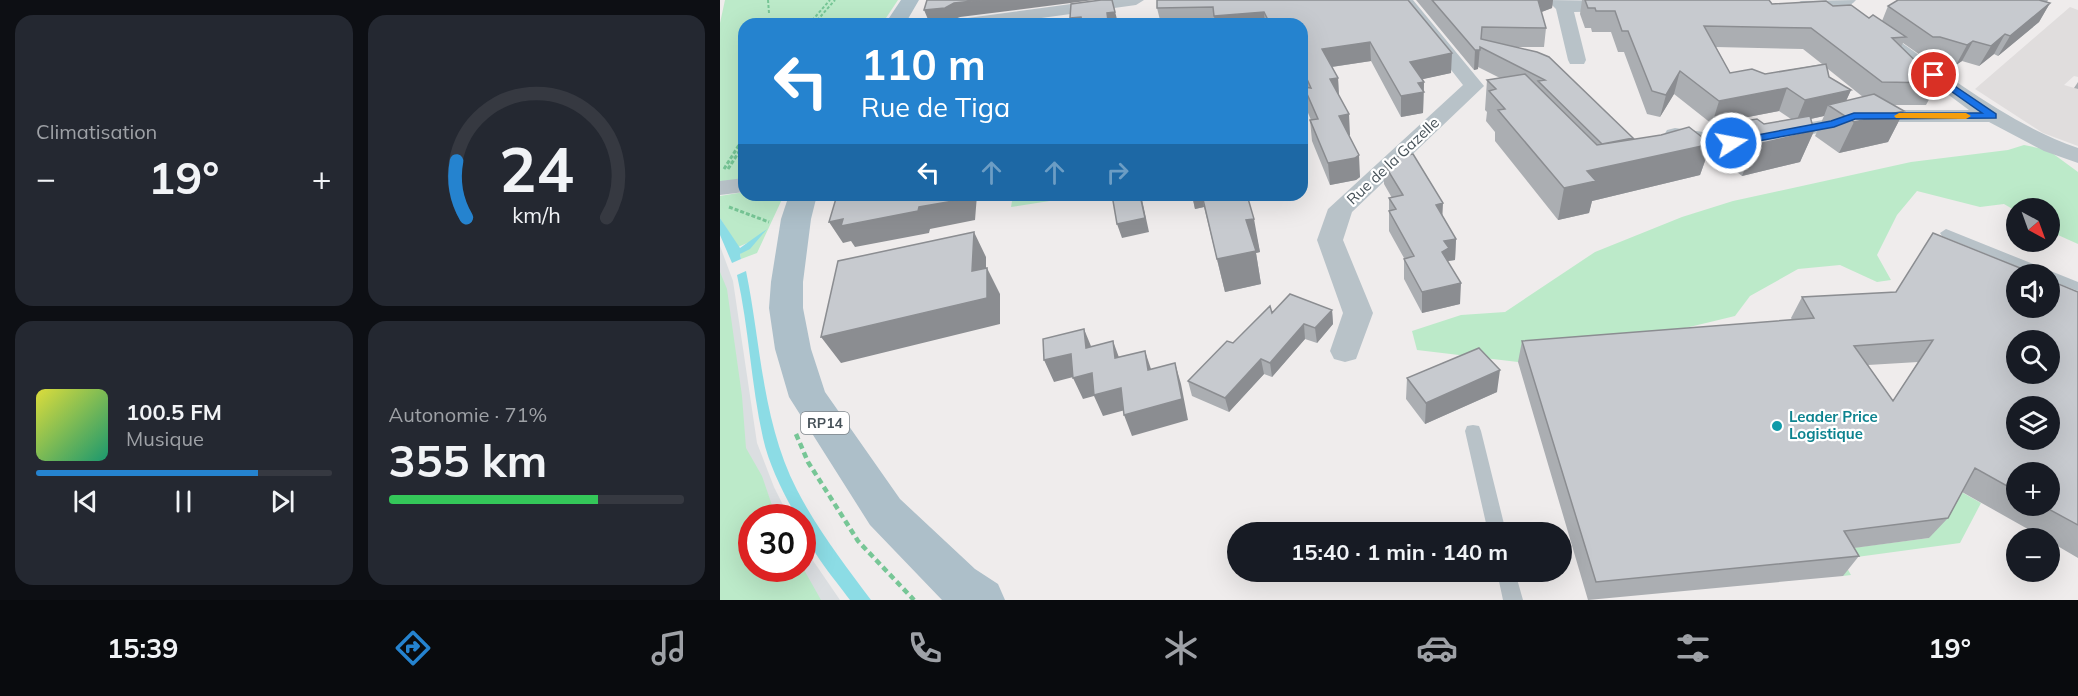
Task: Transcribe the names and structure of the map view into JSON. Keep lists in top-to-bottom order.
{
  "streets": {
    "main road": ["RP14"],
    "street": ["Rue de la Gazelle"]
  },
  "places": ["Leader Price Logistique"],
  "north": "bottom right",
  "page": {
    "tile": [
      "Climatisation",
      ["Autonomie · 71%", "355 km"]
    ],
    "turn": ["110 m", "Rue de Tiga"],
    "heat": ["−", "19°", "+"],
    "map_buttons": ["+", "−"],
    "song": ["100.5 FM", "Musique"],
    "limit": "30",
    "trip": "15:40 · 1 min · 140 m",
    "tabs": ["15:39", "19°"],
    "gauge": ["24", "km/h"]
  }
}
